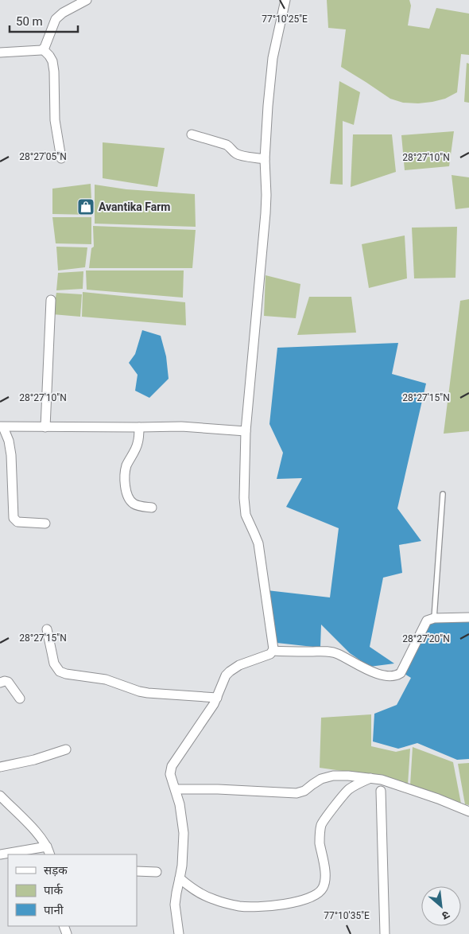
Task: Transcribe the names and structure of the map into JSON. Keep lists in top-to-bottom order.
{
  "places": {
    "shop": ["Avantika Farm"]
  },
  "legend": ["सड़क", "पार्क", "पानी"],
  "scale_bar": "50 m",
  "north": "bottom right",
  "coordinates": [
    "77°10'25\"E",
    "28°27'05\"N",
    "28°27'10\"N",
    "28°27'15\"N",
    "28°27'20\"N",
    "77°10'35\"E"
  ]
}
